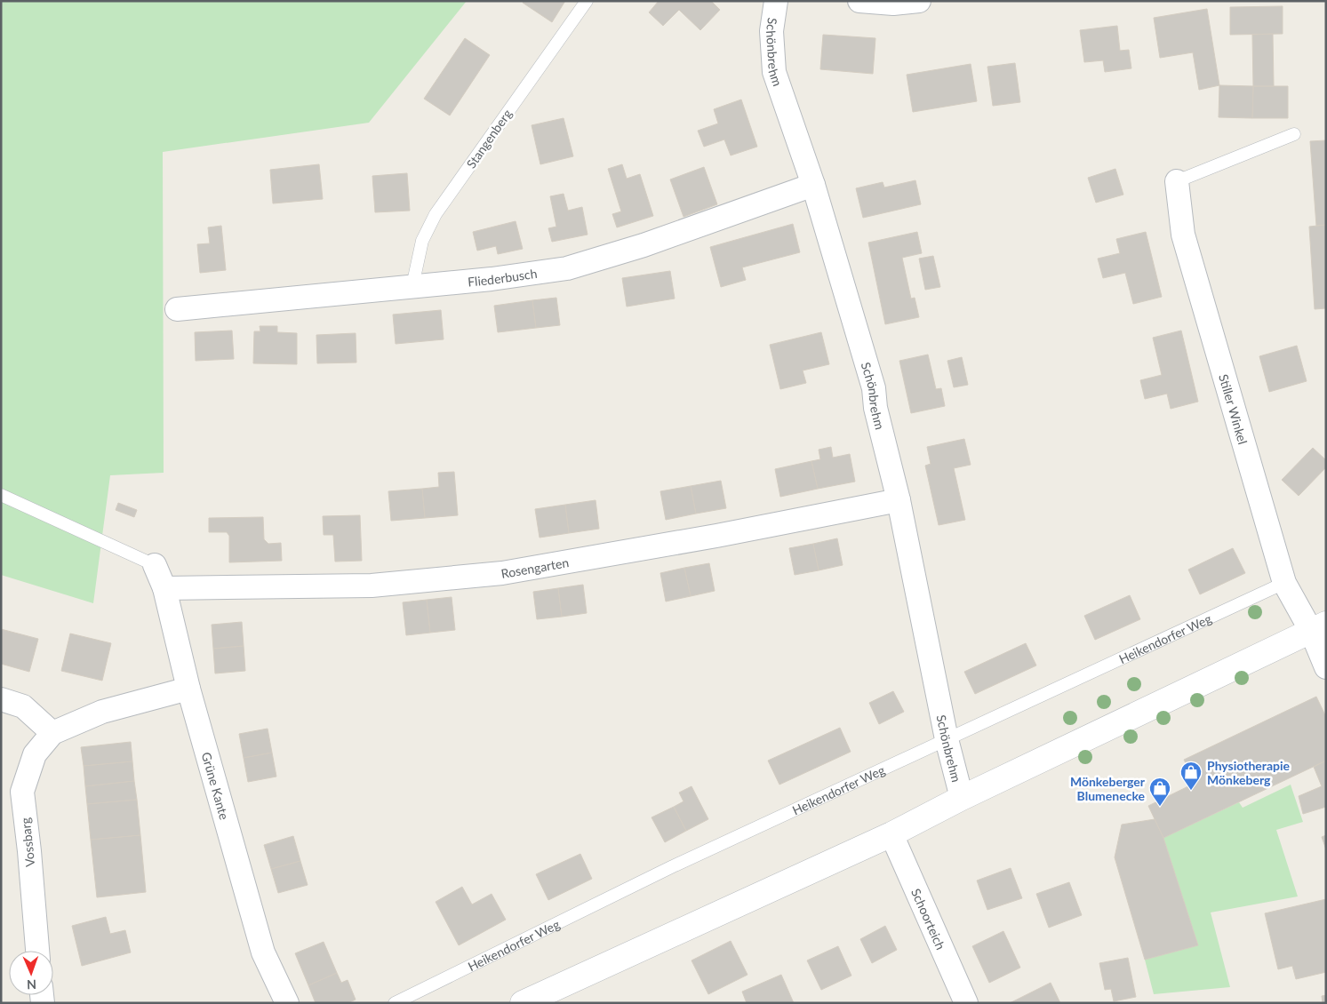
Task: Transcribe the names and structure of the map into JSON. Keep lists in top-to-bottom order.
{
  "streets": {
    "street": [
      "Schönbrehm",
      "Fliederbusch",
      "Stiller Winkel",
      "Rosengarten",
      "Grüne Kante",
      "Vossbarg",
      "Schoorteich"
    ],
    "lane": ["Stangenberg", "Heikendorfer Weg"]
  },
  "crossings": [
    ["Schönbrehm", "Fliederbusch"],
    ["Schönbrehm", "Rosengarten"],
    ["Schönbrehm", "Heikendorfer Weg"],
    ["Stangenberg", "Fliederbusch"],
    ["Stiller Winkel", "Heikendorfer Weg"],
    ["Rosengarten", "Grüne Kante"],
    ["Grüne Kante", "Vossbarg"]
  ],
  "places": {
    "shop": ["Physiotherapie Mönkeberg", "Mönkeberger Blumenecke"]
  },
  "north": "bottom"
}
